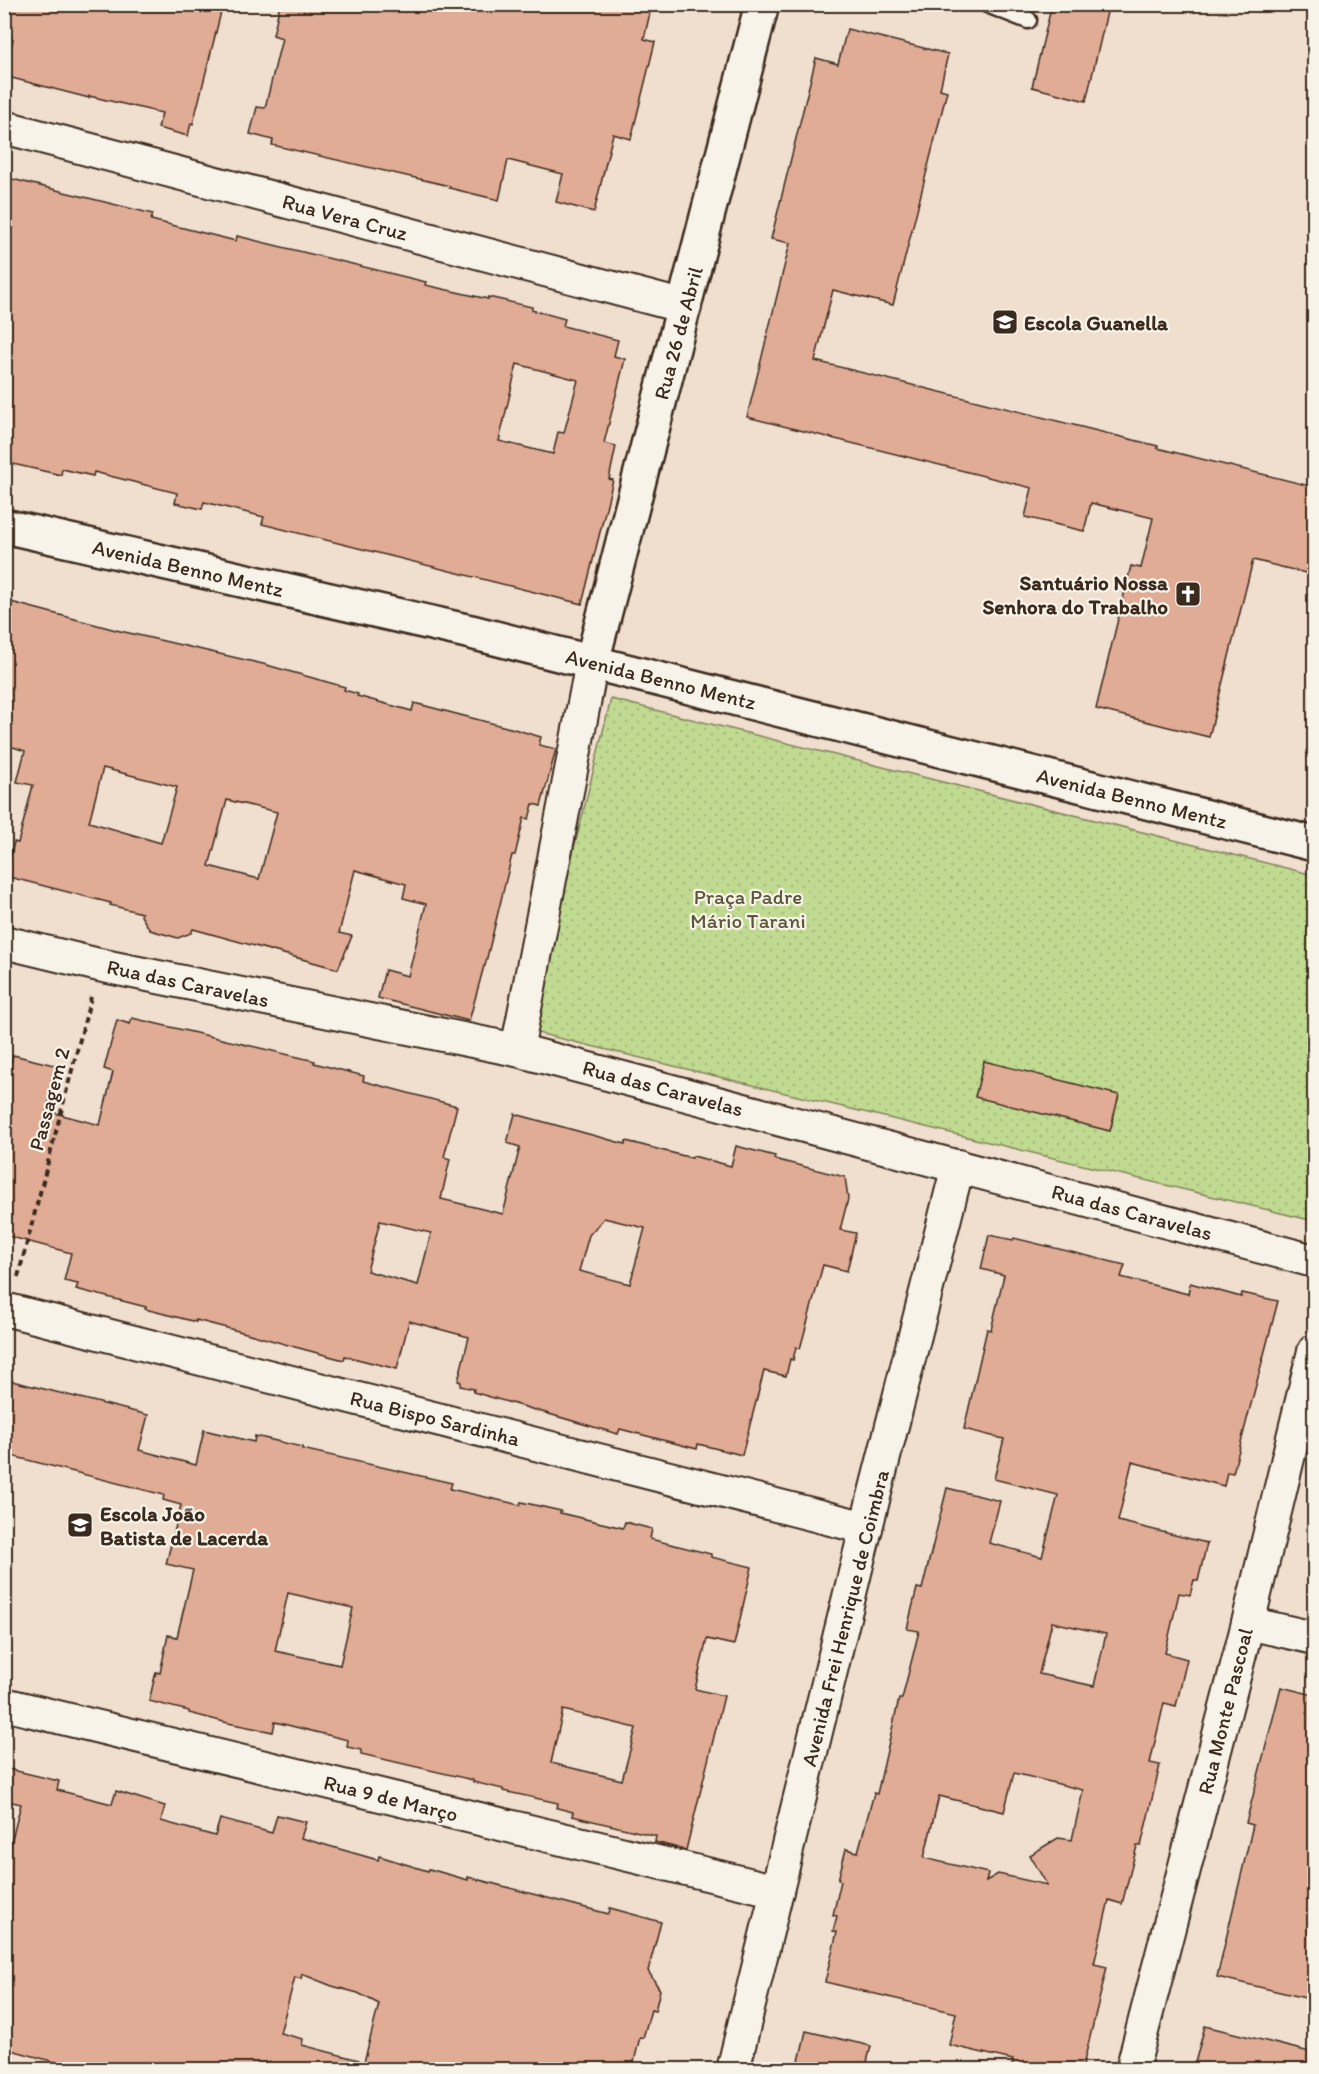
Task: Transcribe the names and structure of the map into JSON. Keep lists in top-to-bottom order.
{
  "streets": {
    "street": [
      "Rua Vera Cruz",
      "Rua 26 de Abril",
      "Avenida Benno Mentz",
      "Rua das Caravelas",
      "Rua Bispo Sardinha",
      "Avenida Frei Henrique de Coimbra",
      "Rua Monte Pascoal",
      "Rua 9 de Março"
    ],
    "path": ["Passagem 2"]
  },
  "crossings": [
    ["Rua Vera Cruz", "Rua 26 de Abril"],
    ["Rua 26 de Abril", "Avenida Benno Mentz"],
    ["Rua das Caravelas", "Passagem 2"],
    ["Rua das Caravelas", "Avenida Frei Henrique de Coimbra"],
    ["Passagem 2", "Rua Bispo Sardinha"],
    ["Rua Bispo Sardinha", "Avenida Frei Henrique de Coimbra"],
    ["Avenida Frei Henrique de Coimbra", "Rua 9 de Março"]
  ],
  "parks": ["Praça Padre Mário Tarani"],
  "places": {
    "school or university": ["Escola Guanella", "Escola João Batista de Lacerda"],
    "church": ["Santuário Nossa Senhora do Trabalho"]
  }
}
